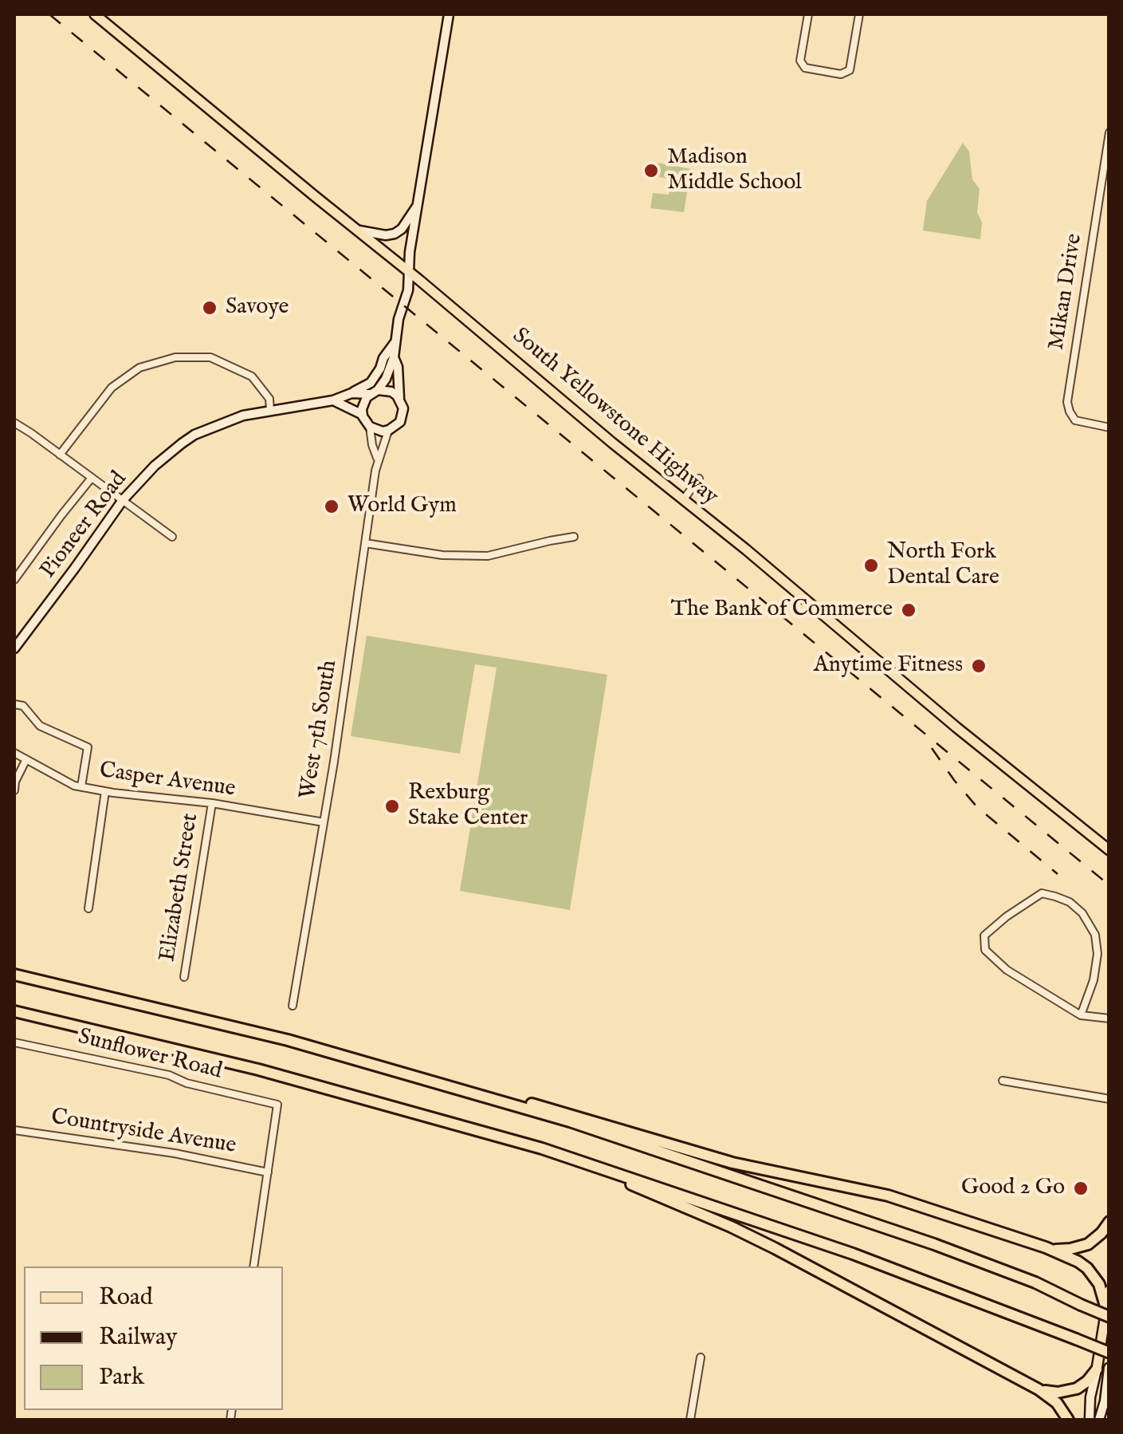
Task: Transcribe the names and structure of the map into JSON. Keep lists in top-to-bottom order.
{
  "streets": {
    "main road": ["South Yellowstone Highway"],
    "street": [
      "Mikan Drive",
      "Pioneer Road",
      "West 7th South",
      "Casper Avenue",
      "Elizabeth Street",
      "Sunflower Road",
      "Countryside Avenue"
    ]
  },
  "crossings": [
    ["Pioneer Road", "West 7th South"],
    ["West 7th South", "Casper Avenue"],
    ["Casper Avenue", "Elizabeth Street"],
    ["Sunflower Road", "Countryside Avenue"]
  ],
  "places": [
    "Madison Middle School",
    "Savoye",
    "World Gym",
    "North Fork Dental Care",
    "The Bank of Commerce",
    "Anytime Fitness",
    "Rexburg Stake Center",
    "Good 2 Go"
  ],
  "legend": ["Road", "Railway", "Park"]
}
